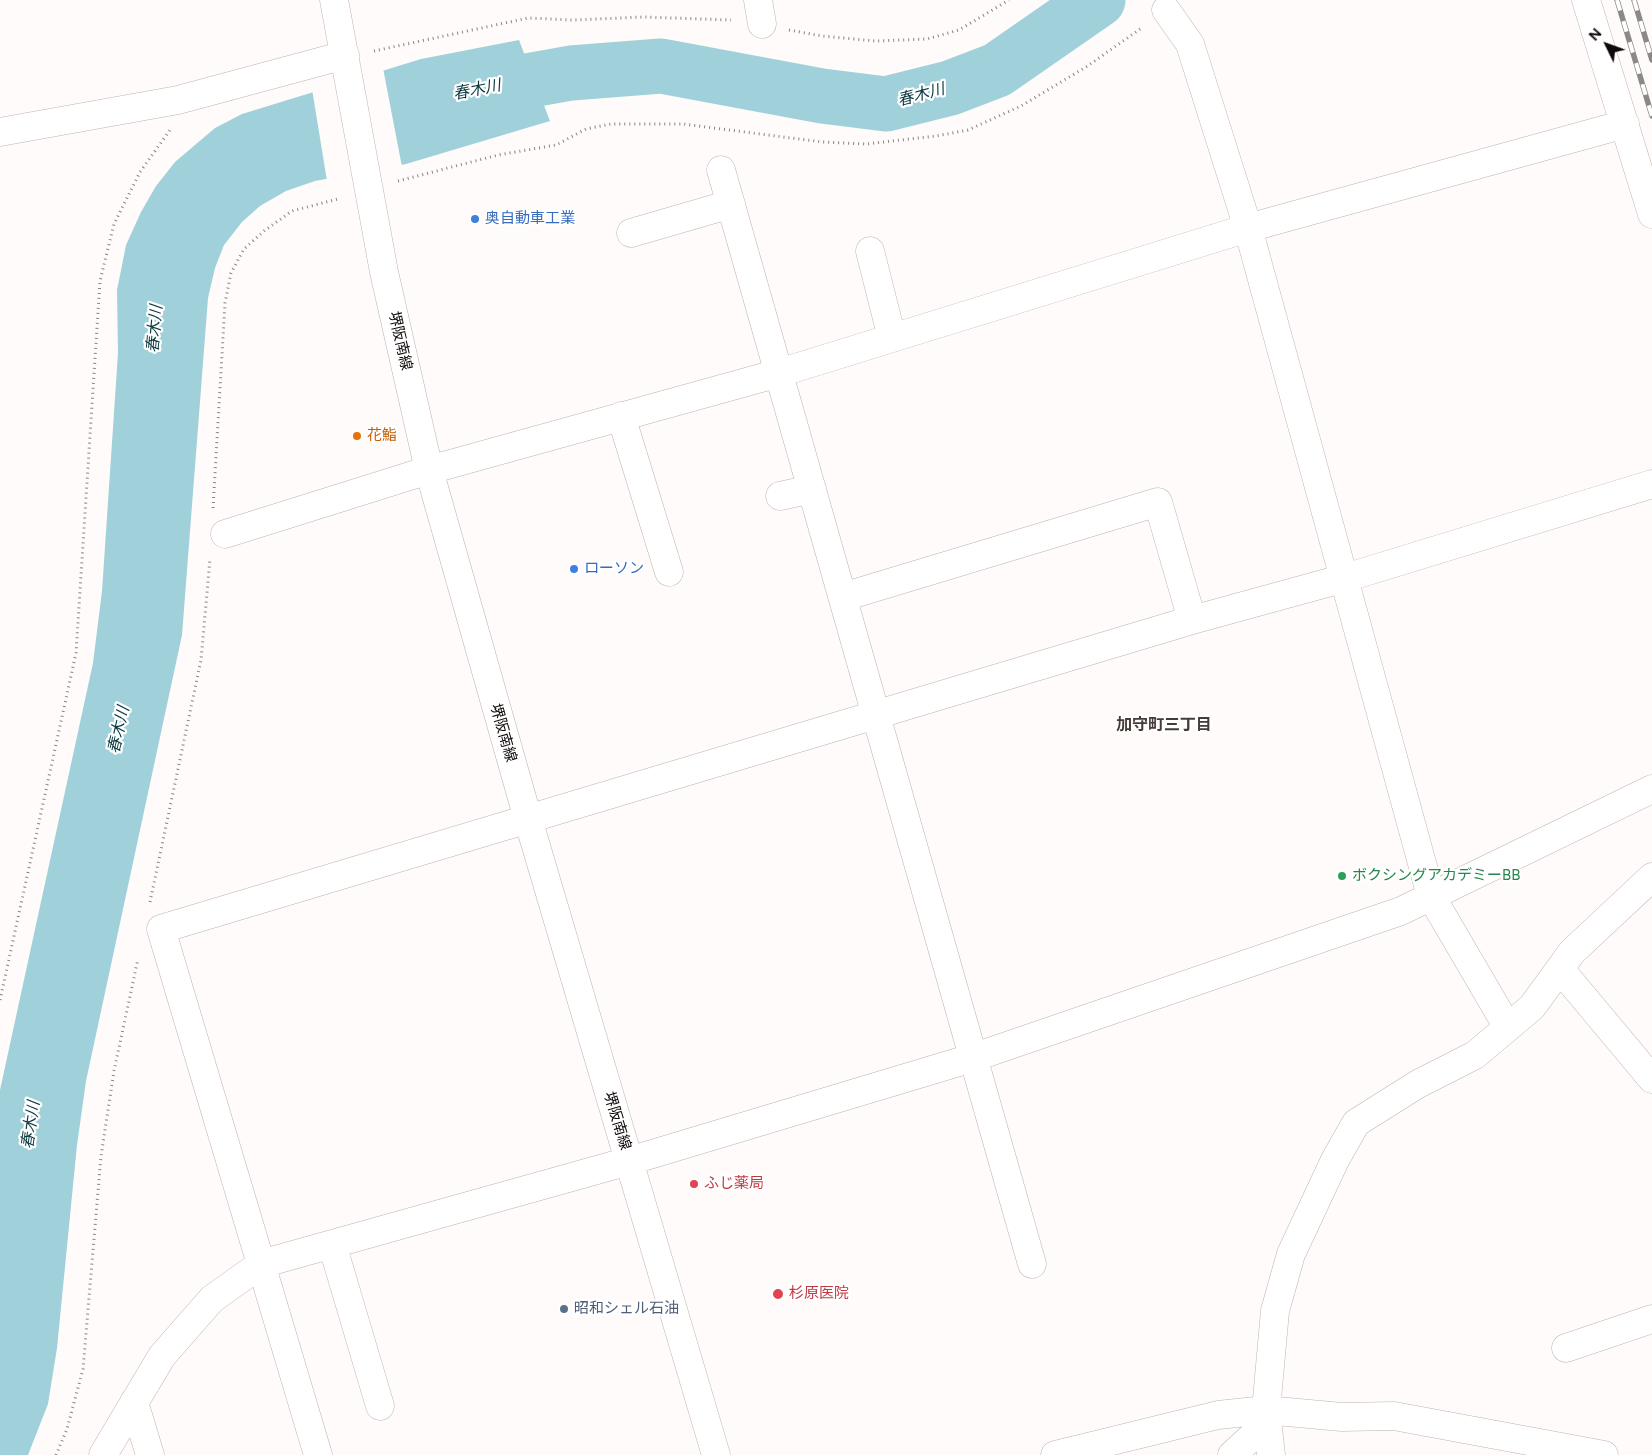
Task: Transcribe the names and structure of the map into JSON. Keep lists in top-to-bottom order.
{
  "streets": {
    "street": ["堺阪南線"]
  },
  "districts": ["加守町三丁目"],
  "water": ["春木川"],
  "places": [
    "奥自動車工業",
    "花鮨",
    "ローソン",
    "ボクシングアカデミーBB",
    "ふじ薬局",
    "杉原医院",
    "昭和シェル石油"
  ],
  "north": "top left"
}
